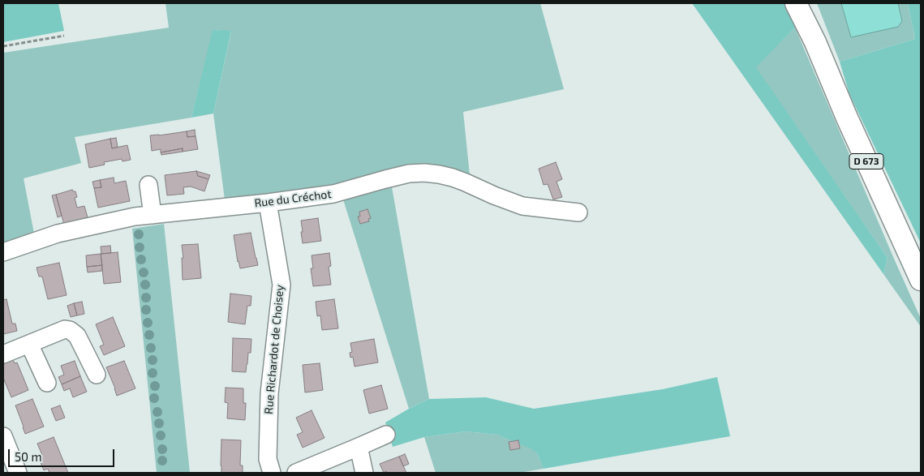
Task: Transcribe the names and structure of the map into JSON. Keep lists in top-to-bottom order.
{
  "streets": {
    "main road": ["D 673"],
    "street": ["Rue du Créchot", "Rue Richardot de Choisey"]
  },
  "crossings": [
    ["Rue du Créchot", "Rue Richardot de Choisey"]
  ],
  "scale_bar": "50 m"
}
